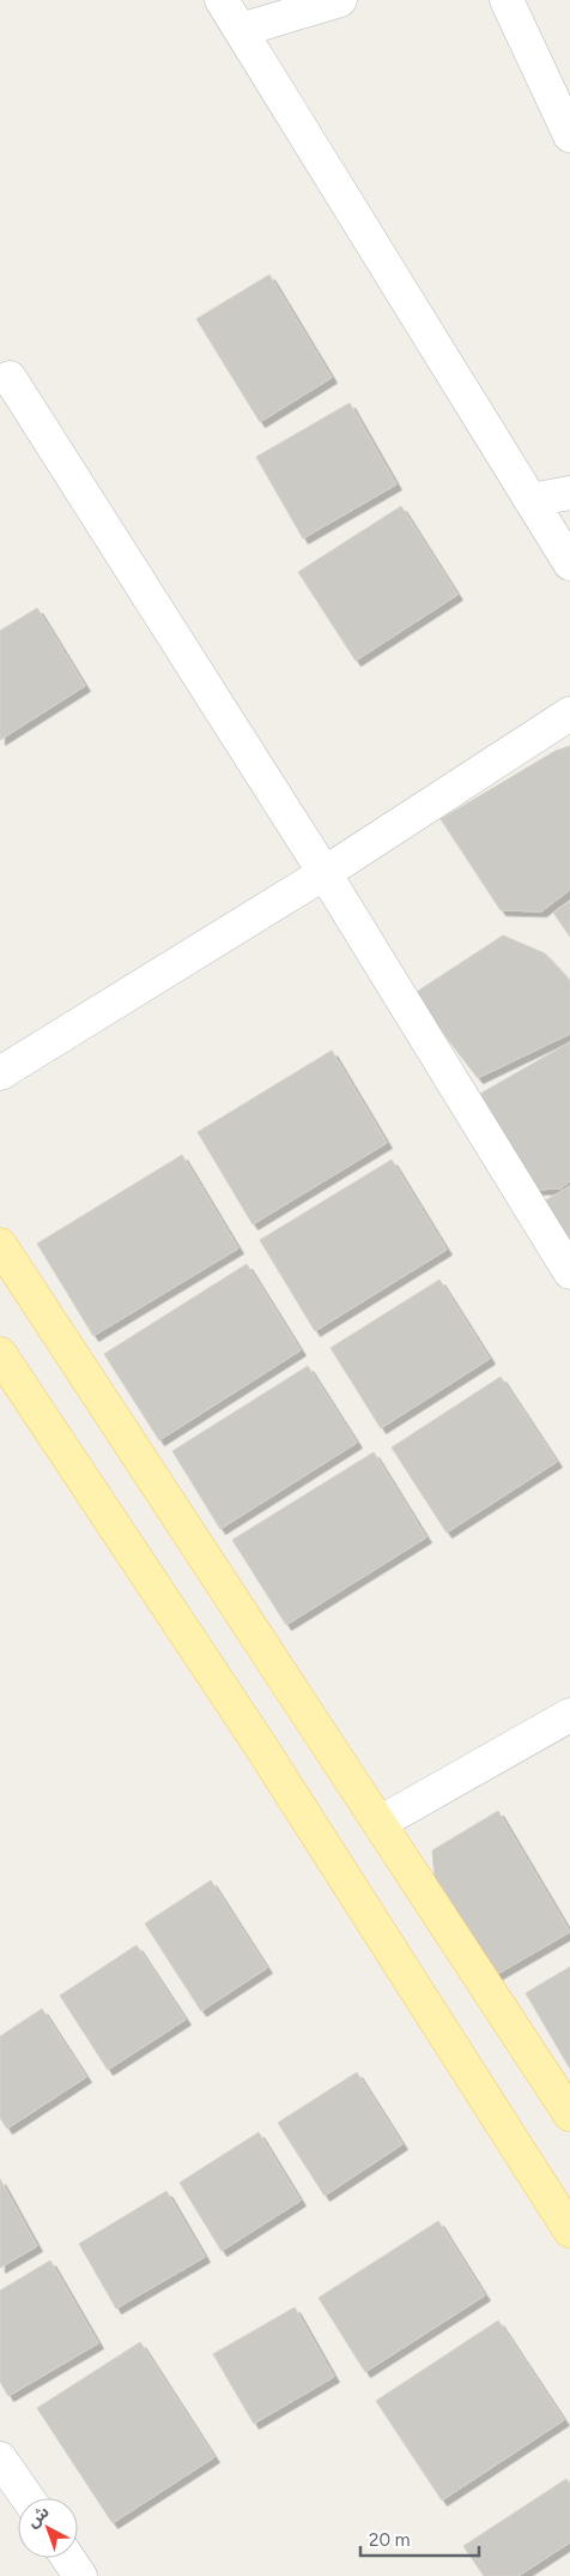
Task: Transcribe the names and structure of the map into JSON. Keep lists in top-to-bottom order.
{
  "scale_bar": "20 m",
  "north": "top left"
}
